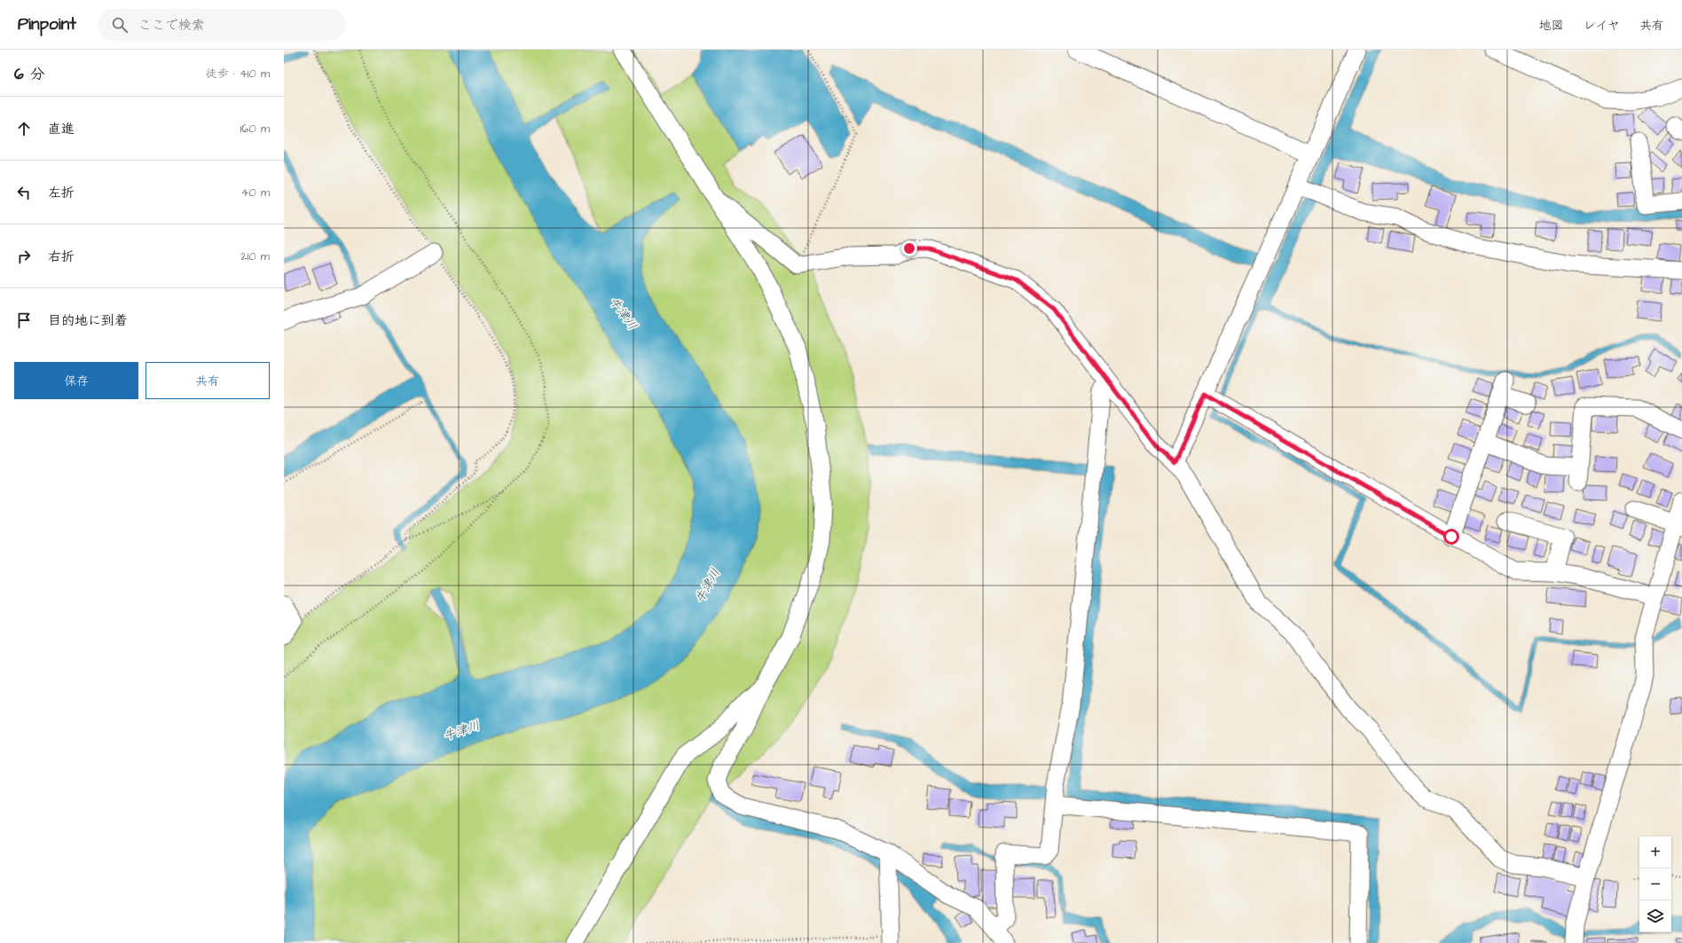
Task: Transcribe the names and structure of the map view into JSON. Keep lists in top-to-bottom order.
{
  "water": ["牛津川"],
  "page": {
    "header": "Pinpoint",
    "search": "ここで検索",
    "nav": ["地図", "レイヤ", "共有"],
    "heading": ["6 分", "徒歩 · 410 m"],
    "list": [
      ["直進", "160 m"],
      ["左折", "40 m"],
      ["右折", "210 m"],
      "目的地に到着"
    ],
    "buttons": ["保存", "共有"],
    "map_buttons": ["+", "−"]
  }
}
